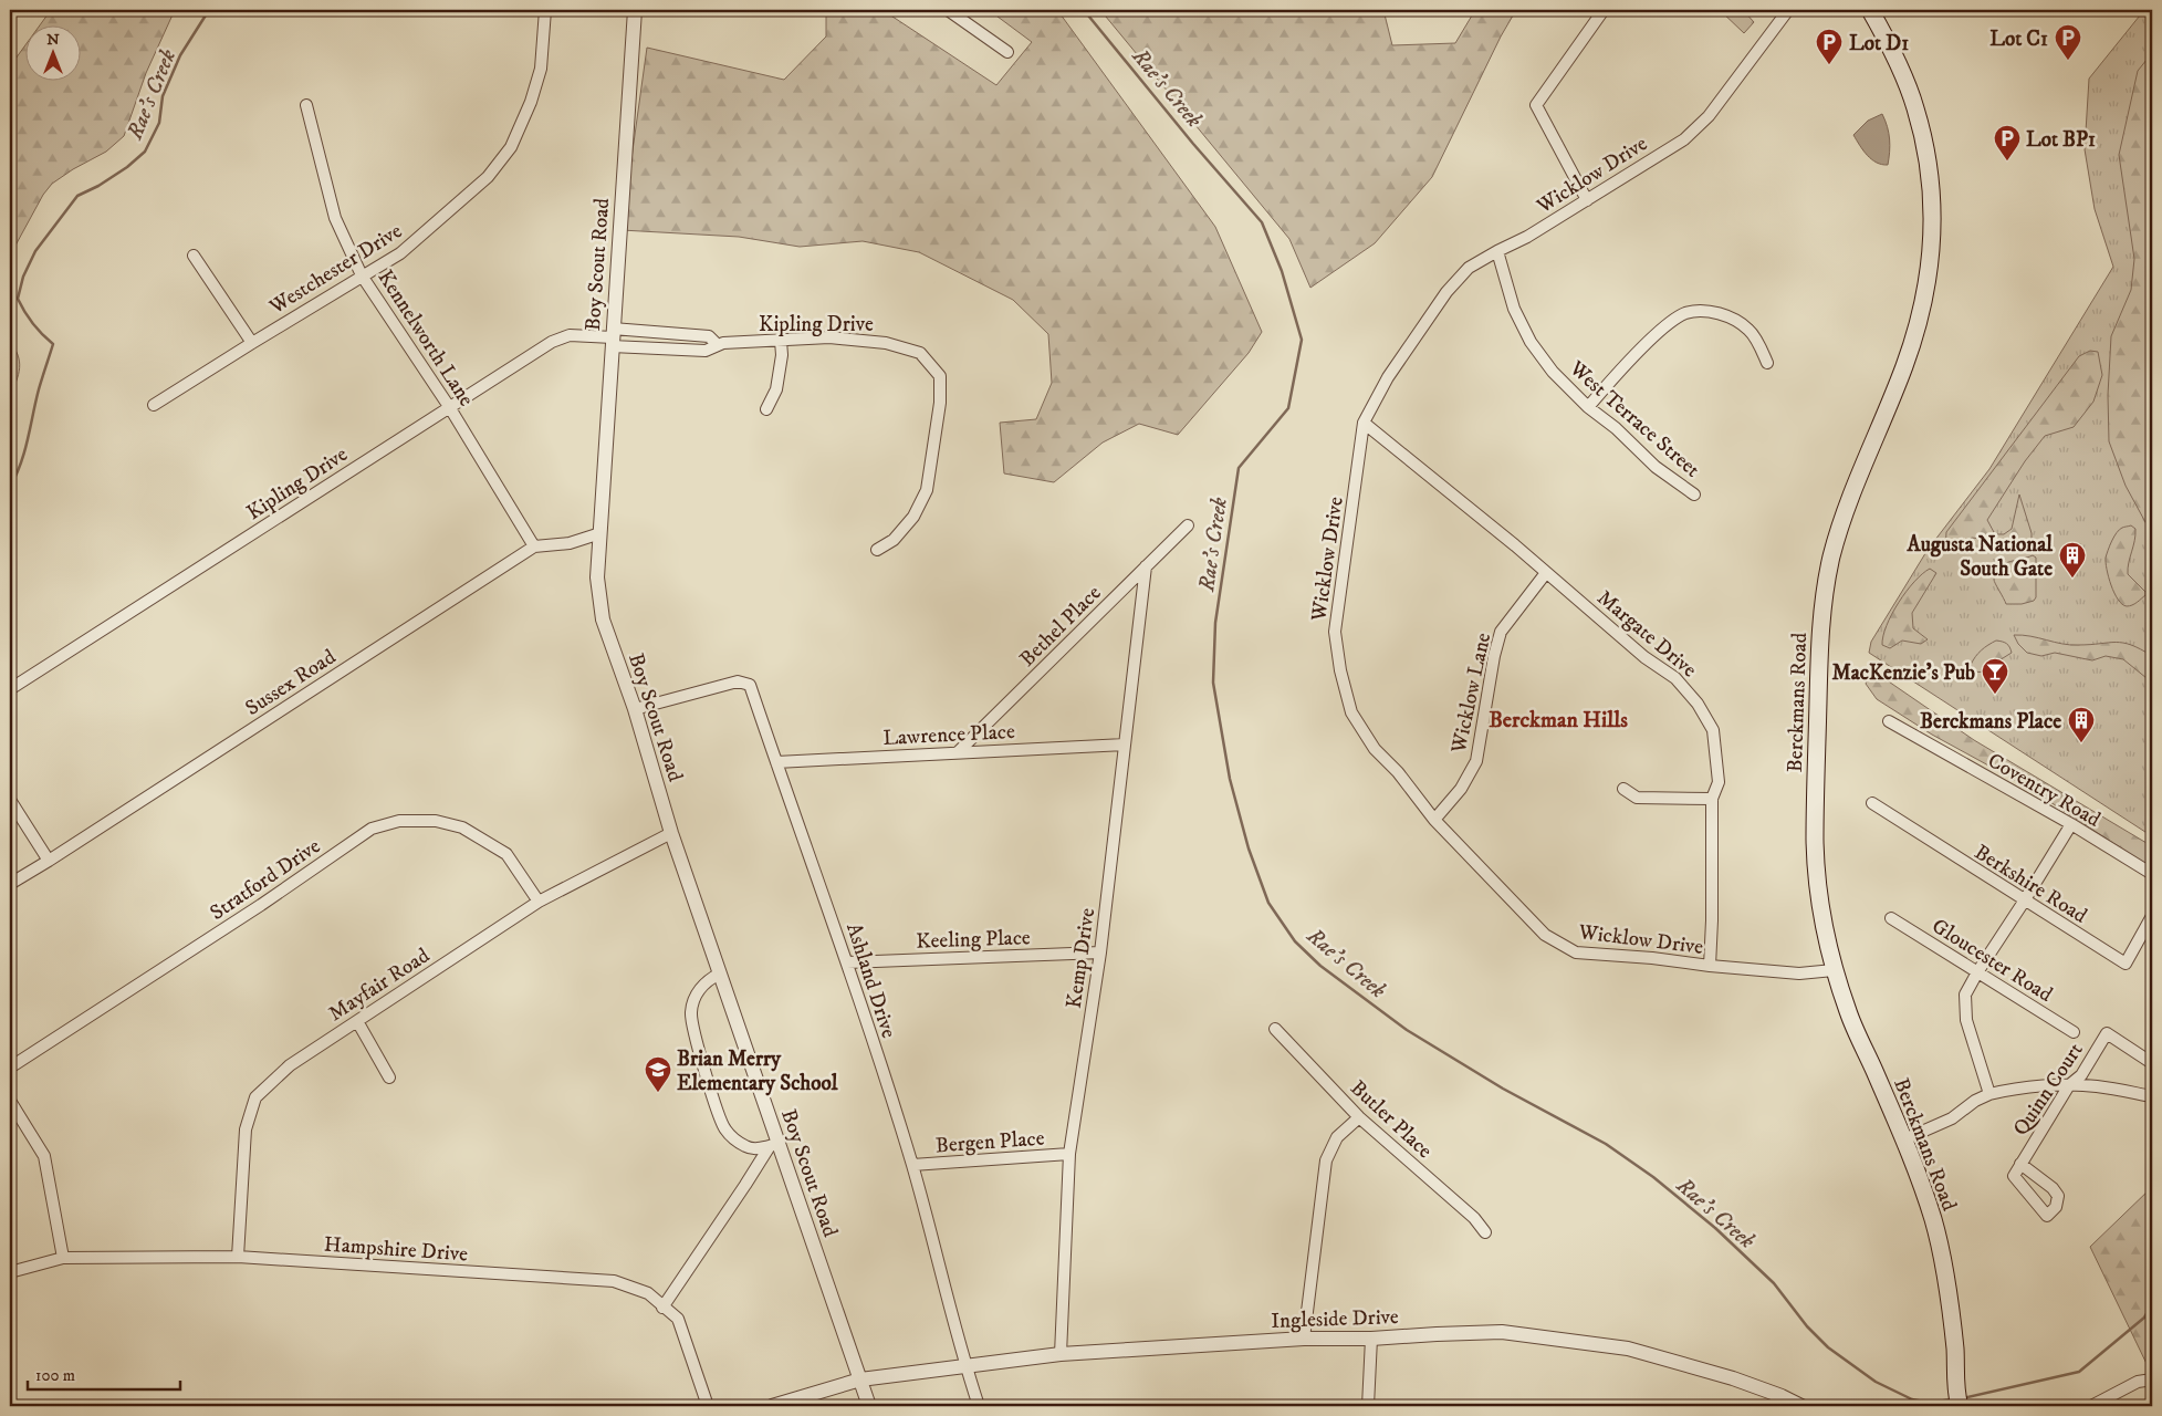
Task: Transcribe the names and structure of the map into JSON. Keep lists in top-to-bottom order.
{
  "streets": {
    "main road": ["Berckmans Road"],
    "street": [
      "Wicklow Drive",
      "Boy Scout Road",
      "Westchester Drive",
      "Kipling Drive",
      "Kennelworth Lane",
      "West Terrace Street",
      "Bethel Place",
      "Margate Drive",
      "Sussex Road",
      "Wicklow Lane",
      "Lawrence Place",
      "Coventry Road",
      "Stratford Drive",
      "Berkshire Road",
      "Keeling Place",
      "Kemp Drive",
      "Gloucester Road",
      "Ashland Drive",
      "Mayfair Road",
      "Quinn Court",
      "Butler Place",
      "Bergen Place",
      "Hampshire Drive",
      "Ingleside Drive"
    ]
  },
  "crossings": [
    ["Wicklow Drive", "West Terrace Street"],
    ["Wicklow Drive", "Margate Drive"],
    ["Wicklow Drive", "Wicklow Lane"],
    ["Wicklow Drive", "Berckmans Road"],
    ["Boy Scout Road", "Kipling Drive"],
    ["Boy Scout Road", "Sussex Road"],
    ["Boy Scout Road", "Ashland Drive"],
    ["Boy Scout Road", "Mayfair Road"],
    ["Boy Scout Road", "Ingleside Drive"],
    ["Westchester Drive", "Kennelworth Lane"],
    ["Kipling Drive", "Kennelworth Lane"],
    ["Kennelworth Lane", "Sussex Road"],
    ["Bethel Place", "Lawrence Place"],
    ["Bethel Place", "Kemp Drive"],
    ["Margate Drive", "Wicklow Lane"],
    ["Lawrence Place", "Kemp Drive"],
    ["Lawrence Place", "Ashland Drive"],
    ["Stratford Drive", "Mayfair Road"],
    ["Keeling Place", "Kemp Drive"],
    ["Keeling Place", "Ashland Drive"],
    ["Kemp Drive", "Bergen Place"],
    ["Kemp Drive", "Ingleside Drive"],
    ["Ashland Drive", "Bergen Place"],
    ["Ashland Drive", "Ingleside Drive"],
    ["Mayfair Road", "Hampshire Drive"]
  ],
  "districts": ["Berckman Hills"],
  "water": ["Rae's Creek"],
  "places": {
    "parking": ["Lot C1", "Lot D1", "Lot BP1"],
    "building": ["Augusta National South Gate", "Berckmans Place"],
    "bar": ["MacKenzie's Pub"],
    "school or university": ["Brian Merry Elementary School"]
  },
  "scale_bar": "100 m",
  "north": "top"
}
